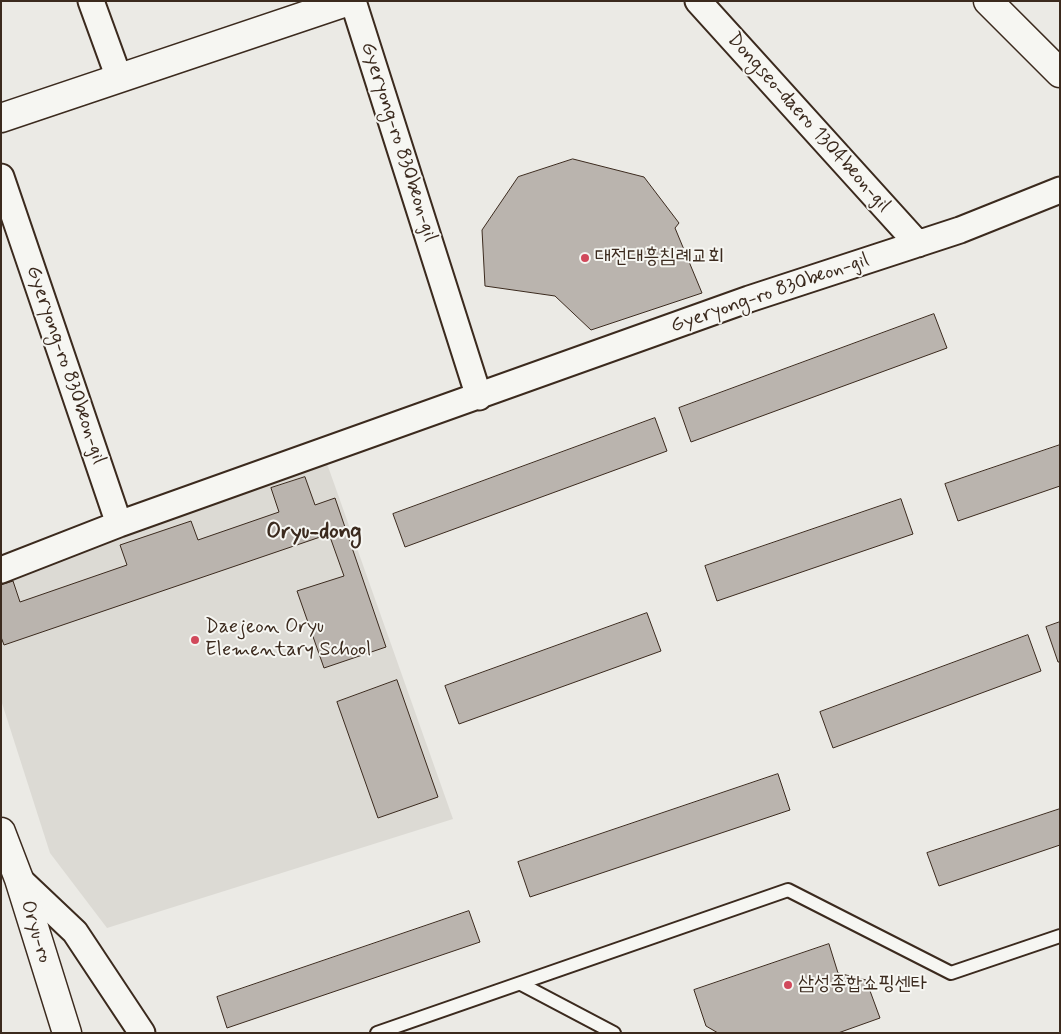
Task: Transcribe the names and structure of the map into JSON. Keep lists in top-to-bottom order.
{
  "streets": {
    "street": ["Dongseo-daero 1304beon-gil", "Gyeryong-ro 830beon-gil", "Oryu-ro"]
  },
  "crossings": [
    ["Dongseo-daero 1304beon-gil", "Gyeryong-ro 830beon-gil"]
  ],
  "districts": ["Oryu-dong"],
  "places": ["대전대흥침례교회", "Daejeon Oryu Elementary School", "삼성종합쇼핑센타"]
}
